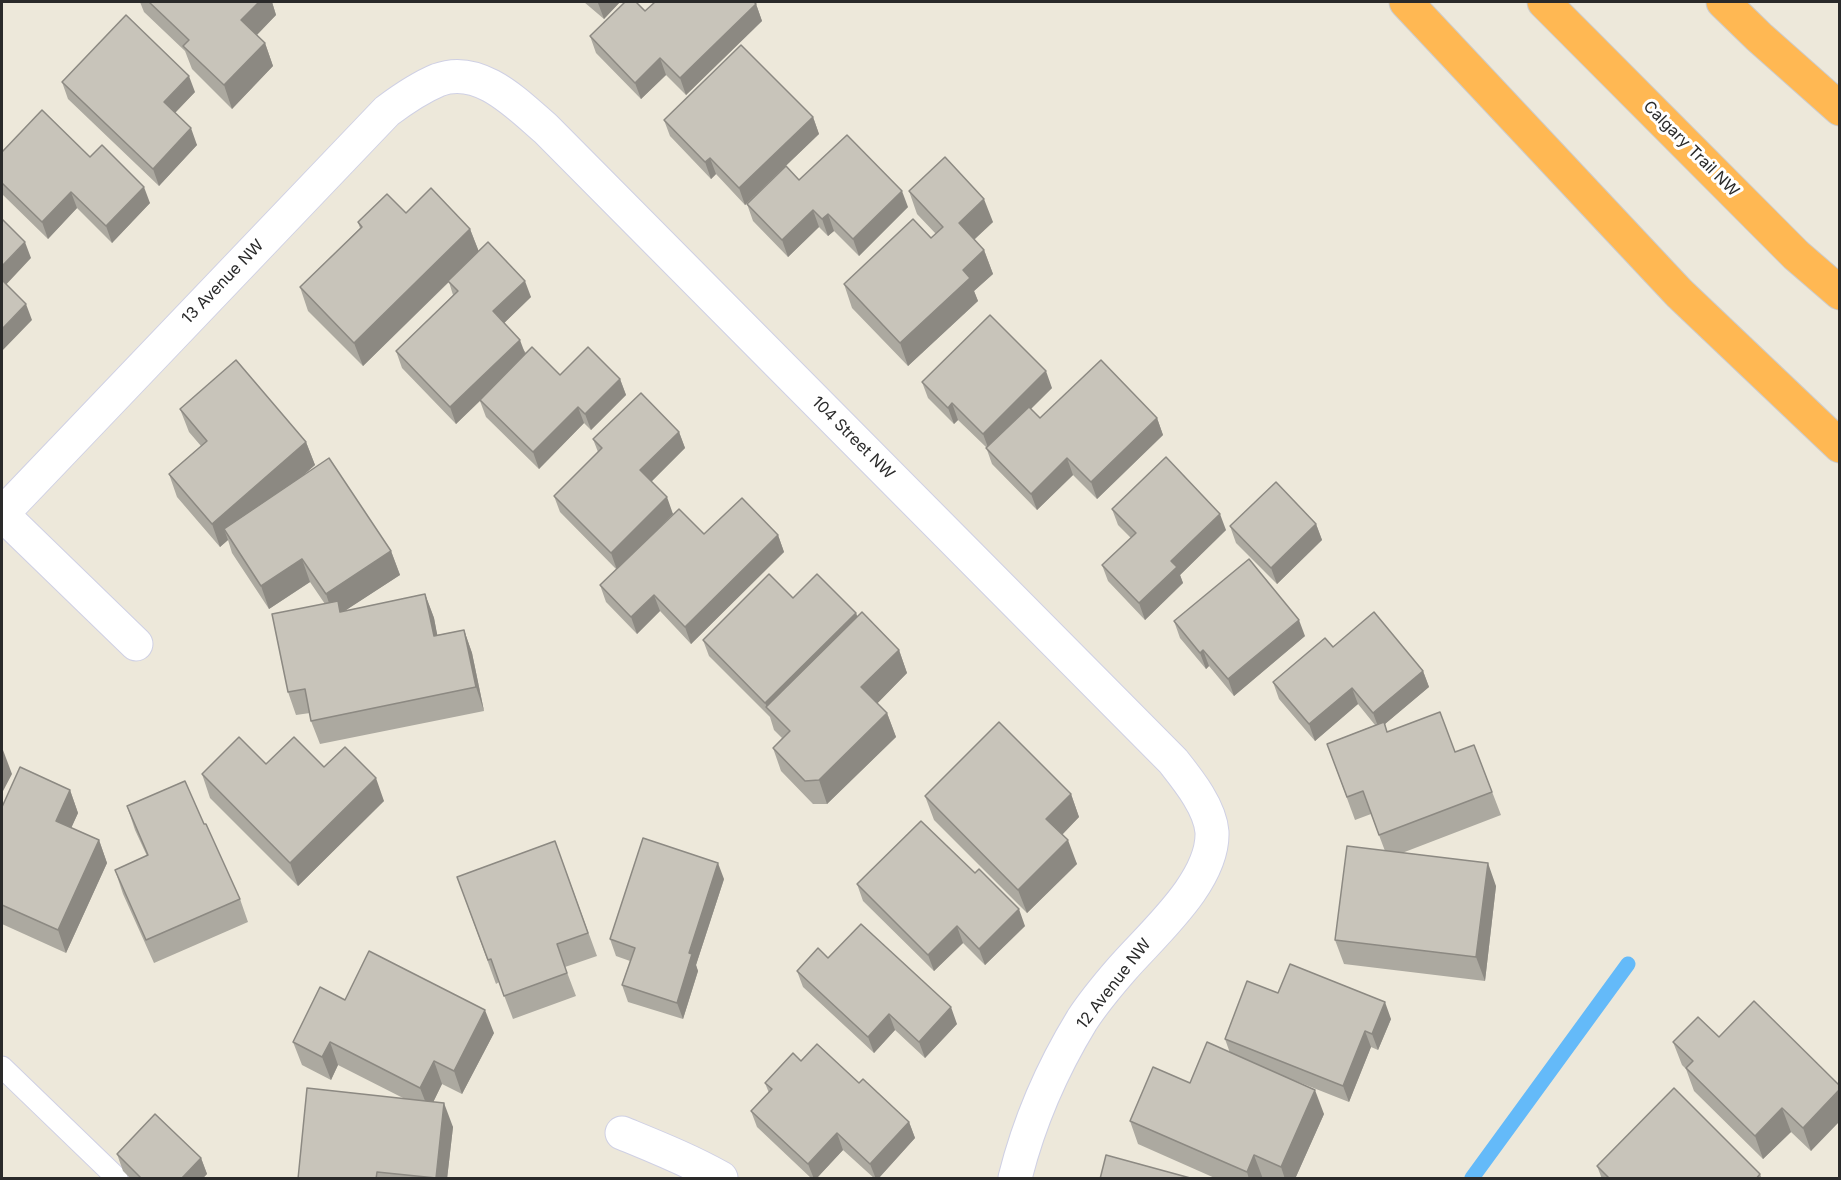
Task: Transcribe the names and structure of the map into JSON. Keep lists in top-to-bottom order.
{
  "streets": {
    "highway": ["Calgary Trail NW"],
    "street": ["13 Avenue NW", "104 Street NW", "12 Avenue NW"]
  },
  "crossings": [
    ["13 Avenue NW", "104 Street NW"],
    ["104 Street NW", "12 Avenue NW"]
  ]
}
